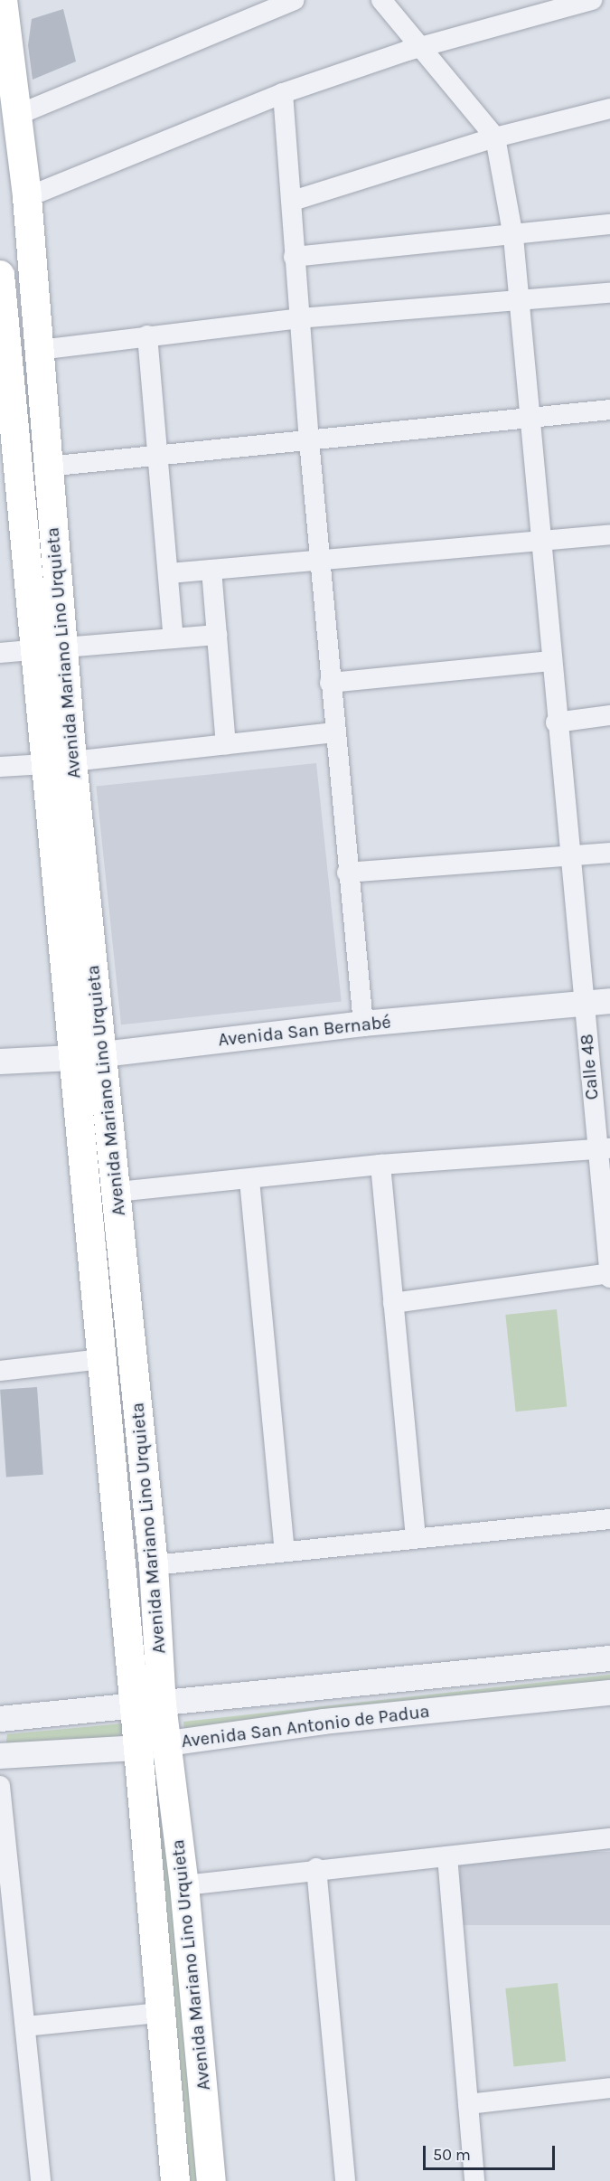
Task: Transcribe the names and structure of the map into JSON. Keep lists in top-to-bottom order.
{
  "streets": {
    "main road": ["Avenida Mariano Lino Urquieta"],
    "street": ["Avenida San Bernabé", "Calle 48", "Avenida San Antonio de Padua"]
  },
  "crossings": [
    ["Avenida Mariano Lino Urquieta", "Avenida San Bernabé"],
    ["Avenida Mariano Lino Urquieta", "Avenida San Antonio de Padua"],
    ["Avenida San Bernabé", "Calle 48"]
  ],
  "scale_bar": "50 m"
}
